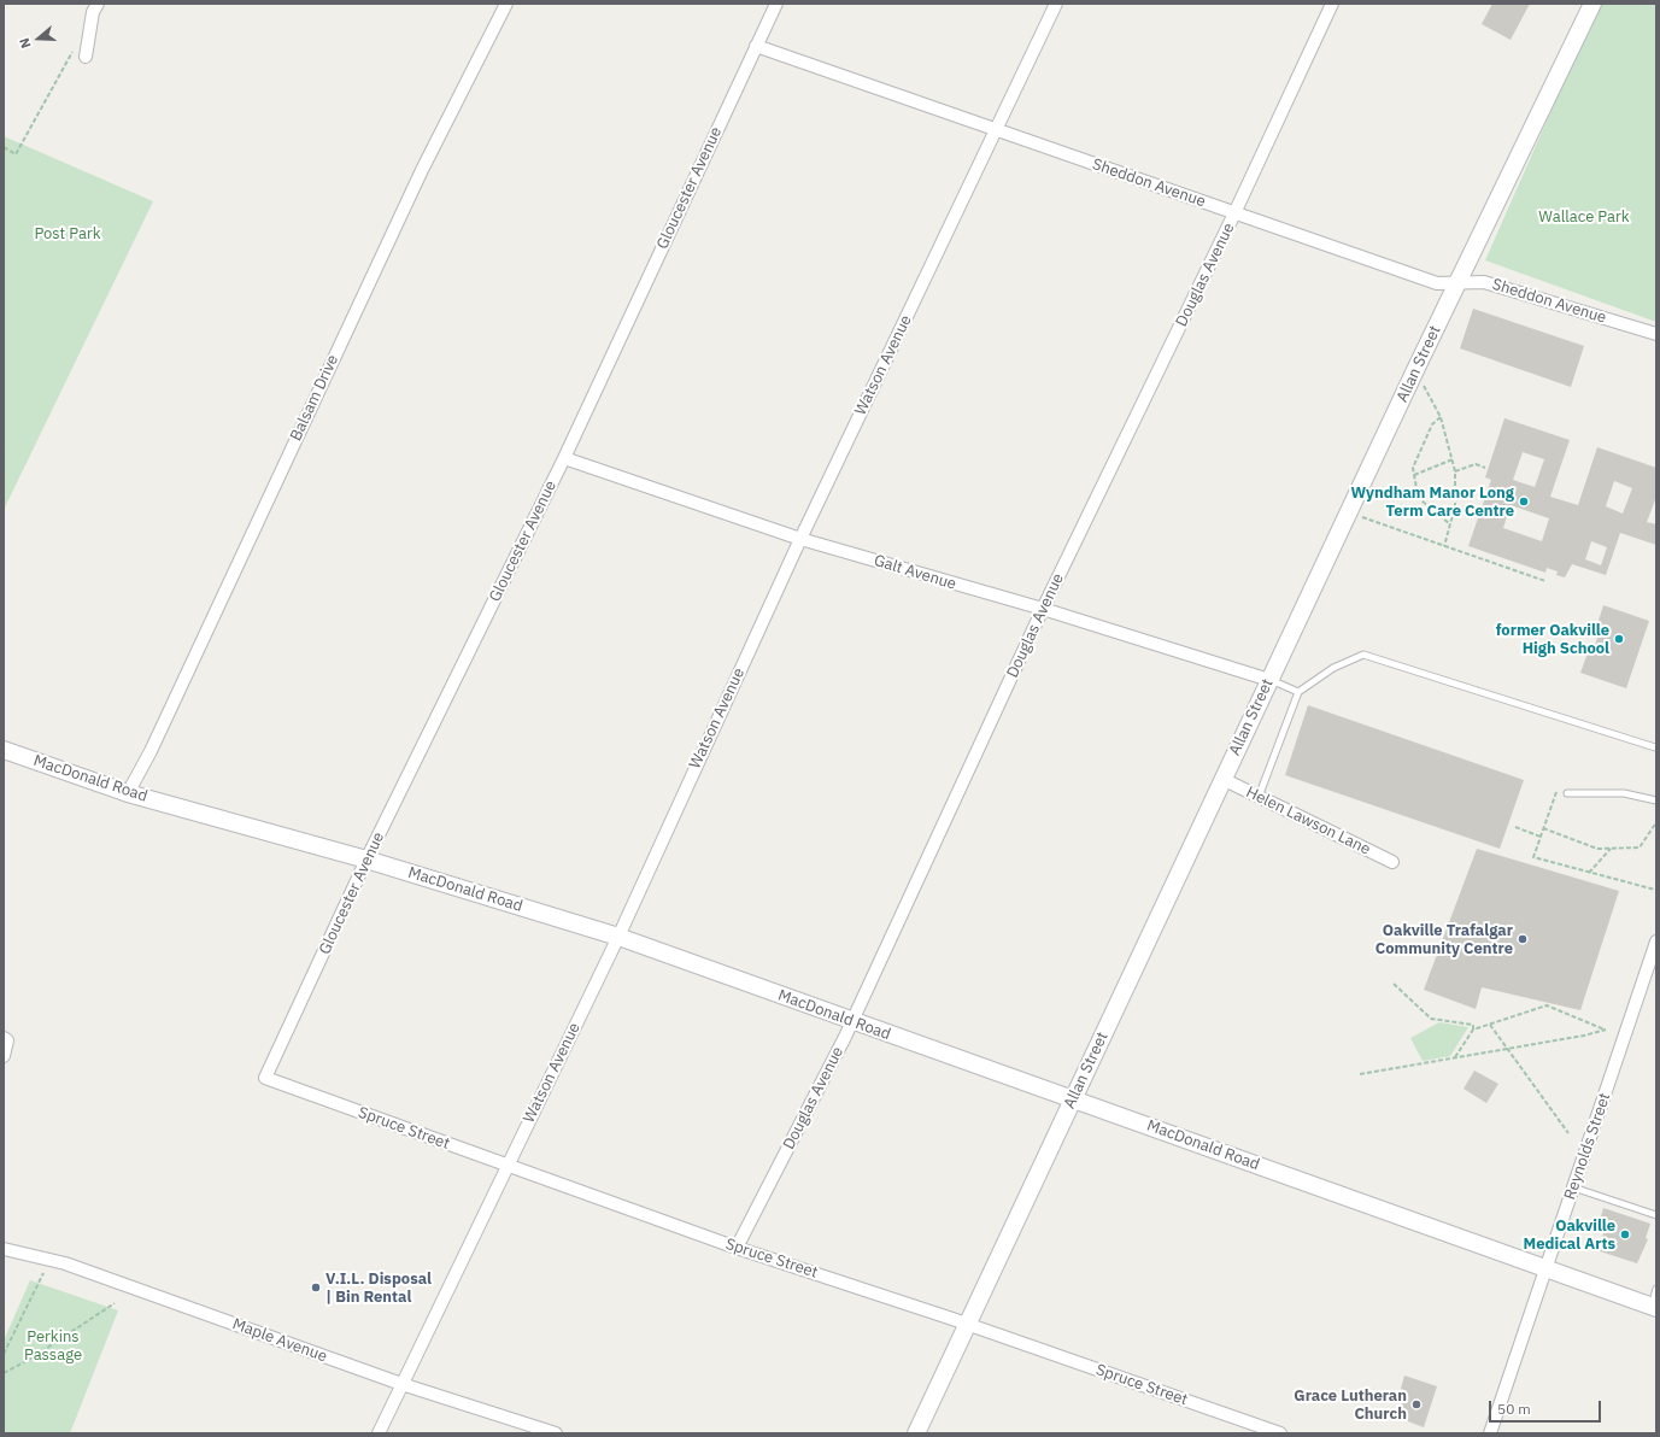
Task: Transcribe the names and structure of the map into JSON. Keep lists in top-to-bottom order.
{
  "streets": {
    "street": [
      "Sheddon Avenue",
      "Gloucester Avenue",
      "Douglas Avenue",
      "Allan Street",
      "Watson Avenue",
      "Balsam Drive",
      "Galt Avenue",
      "MacDonald Road",
      "Helen Lawson Lane",
      "Spruce Street",
      "Reynolds Street",
      "Maple Avenue"
    ]
  },
  "crossings": [
    ["Sheddon Avenue", "Gloucester Avenue"],
    ["Sheddon Avenue", "Douglas Avenue"],
    ["Sheddon Avenue", "Allan Street"],
    ["Sheddon Avenue", "Watson Avenue"],
    ["Gloucester Avenue", "Galt Avenue"],
    ["Gloucester Avenue", "MacDonald Road"],
    ["Gloucester Avenue", "Spruce Street"],
    ["Douglas Avenue", "Galt Avenue"],
    ["Douglas Avenue", "MacDonald Road"],
    ["Douglas Avenue", "Spruce Street"],
    ["Allan Street", "Galt Avenue"],
    ["Allan Street", "MacDonald Road"],
    ["Allan Street", "Helen Lawson Lane"],
    ["Allan Street", "Spruce Street"],
    ["Watson Avenue", "Galt Avenue"],
    ["Watson Avenue", "MacDonald Road"],
    ["Watson Avenue", "Spruce Street"],
    ["Watson Avenue", "Maple Avenue"],
    ["Balsam Drive", "MacDonald Road"],
    ["MacDonald Road", "Reynolds Street"]
  ],
  "parks": ["Wallace Park", "Post Park", "Perkins Passage"],
  "places": [
    "Wyndham Manor Long Term Care Centre",
    "former Oakville High School",
    "Oakville Trafalgar Community Centre",
    "Oakville Medical Arts",
    "V.I.L. Disposal | Bin Rental",
    "Grace Lutheran Church"
  ],
  "scale_bar": "50 m",
  "north": "left"
}
